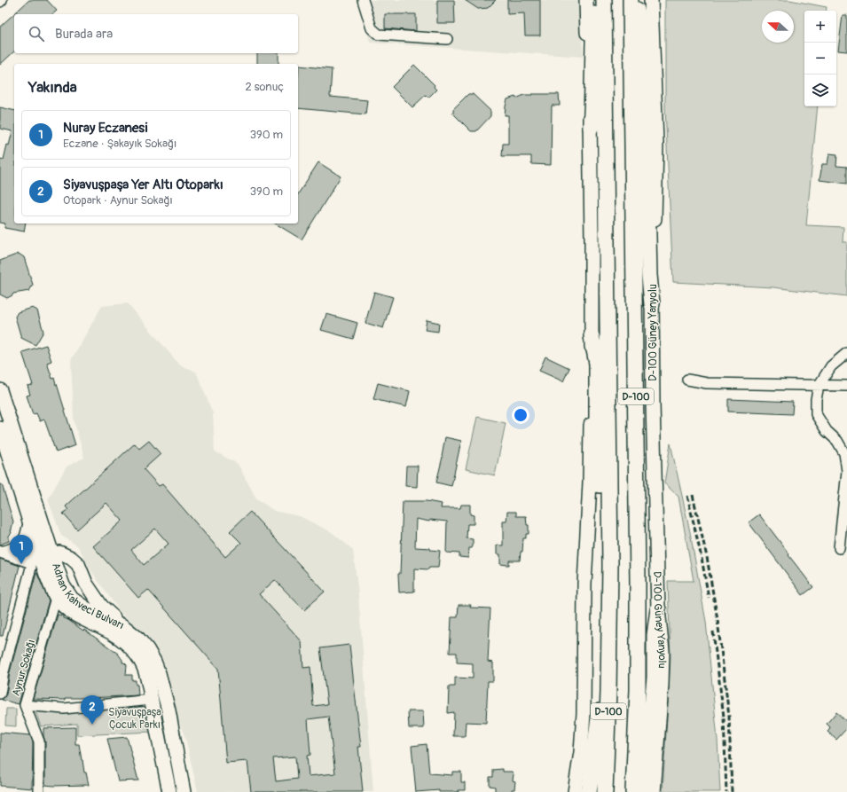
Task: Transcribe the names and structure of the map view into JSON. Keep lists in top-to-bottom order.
{
  "streets": {
    "highway": ["D-100"],
    "main road": ["D-100 Güney Yanyolu", "Adnan Kahveci Bulvarı"],
    "street": ["Aynur Sokağı"]
  },
  "crossings": [
    ["Adnan Kahveci Bulvarı", "Aynur Sokağı"]
  ],
  "parks": ["Siyavuşpaşa Çocuk Parkı"],
  "north": "left",
  "page": {
    "map_buttons": ["+", "−"],
    "search": "Burada ara",
    "heading": ["Yakında", "2 sonuç"],
    "list": [
      {
        "mark": "1",
        "name": "Nuray Eczanesi",
        "note": "Eczane · Şakayık Sokağı",
        "value": "390 m"
      },
      {
        "mark": "2",
        "name": "Siyavuşpaşa Yer Altı Otoparkı",
        "note": "Otopark · Aynur Sokağı",
        "value": "390 m"
      }
    ],
    "pins": ["1", "2"]
  }
}
